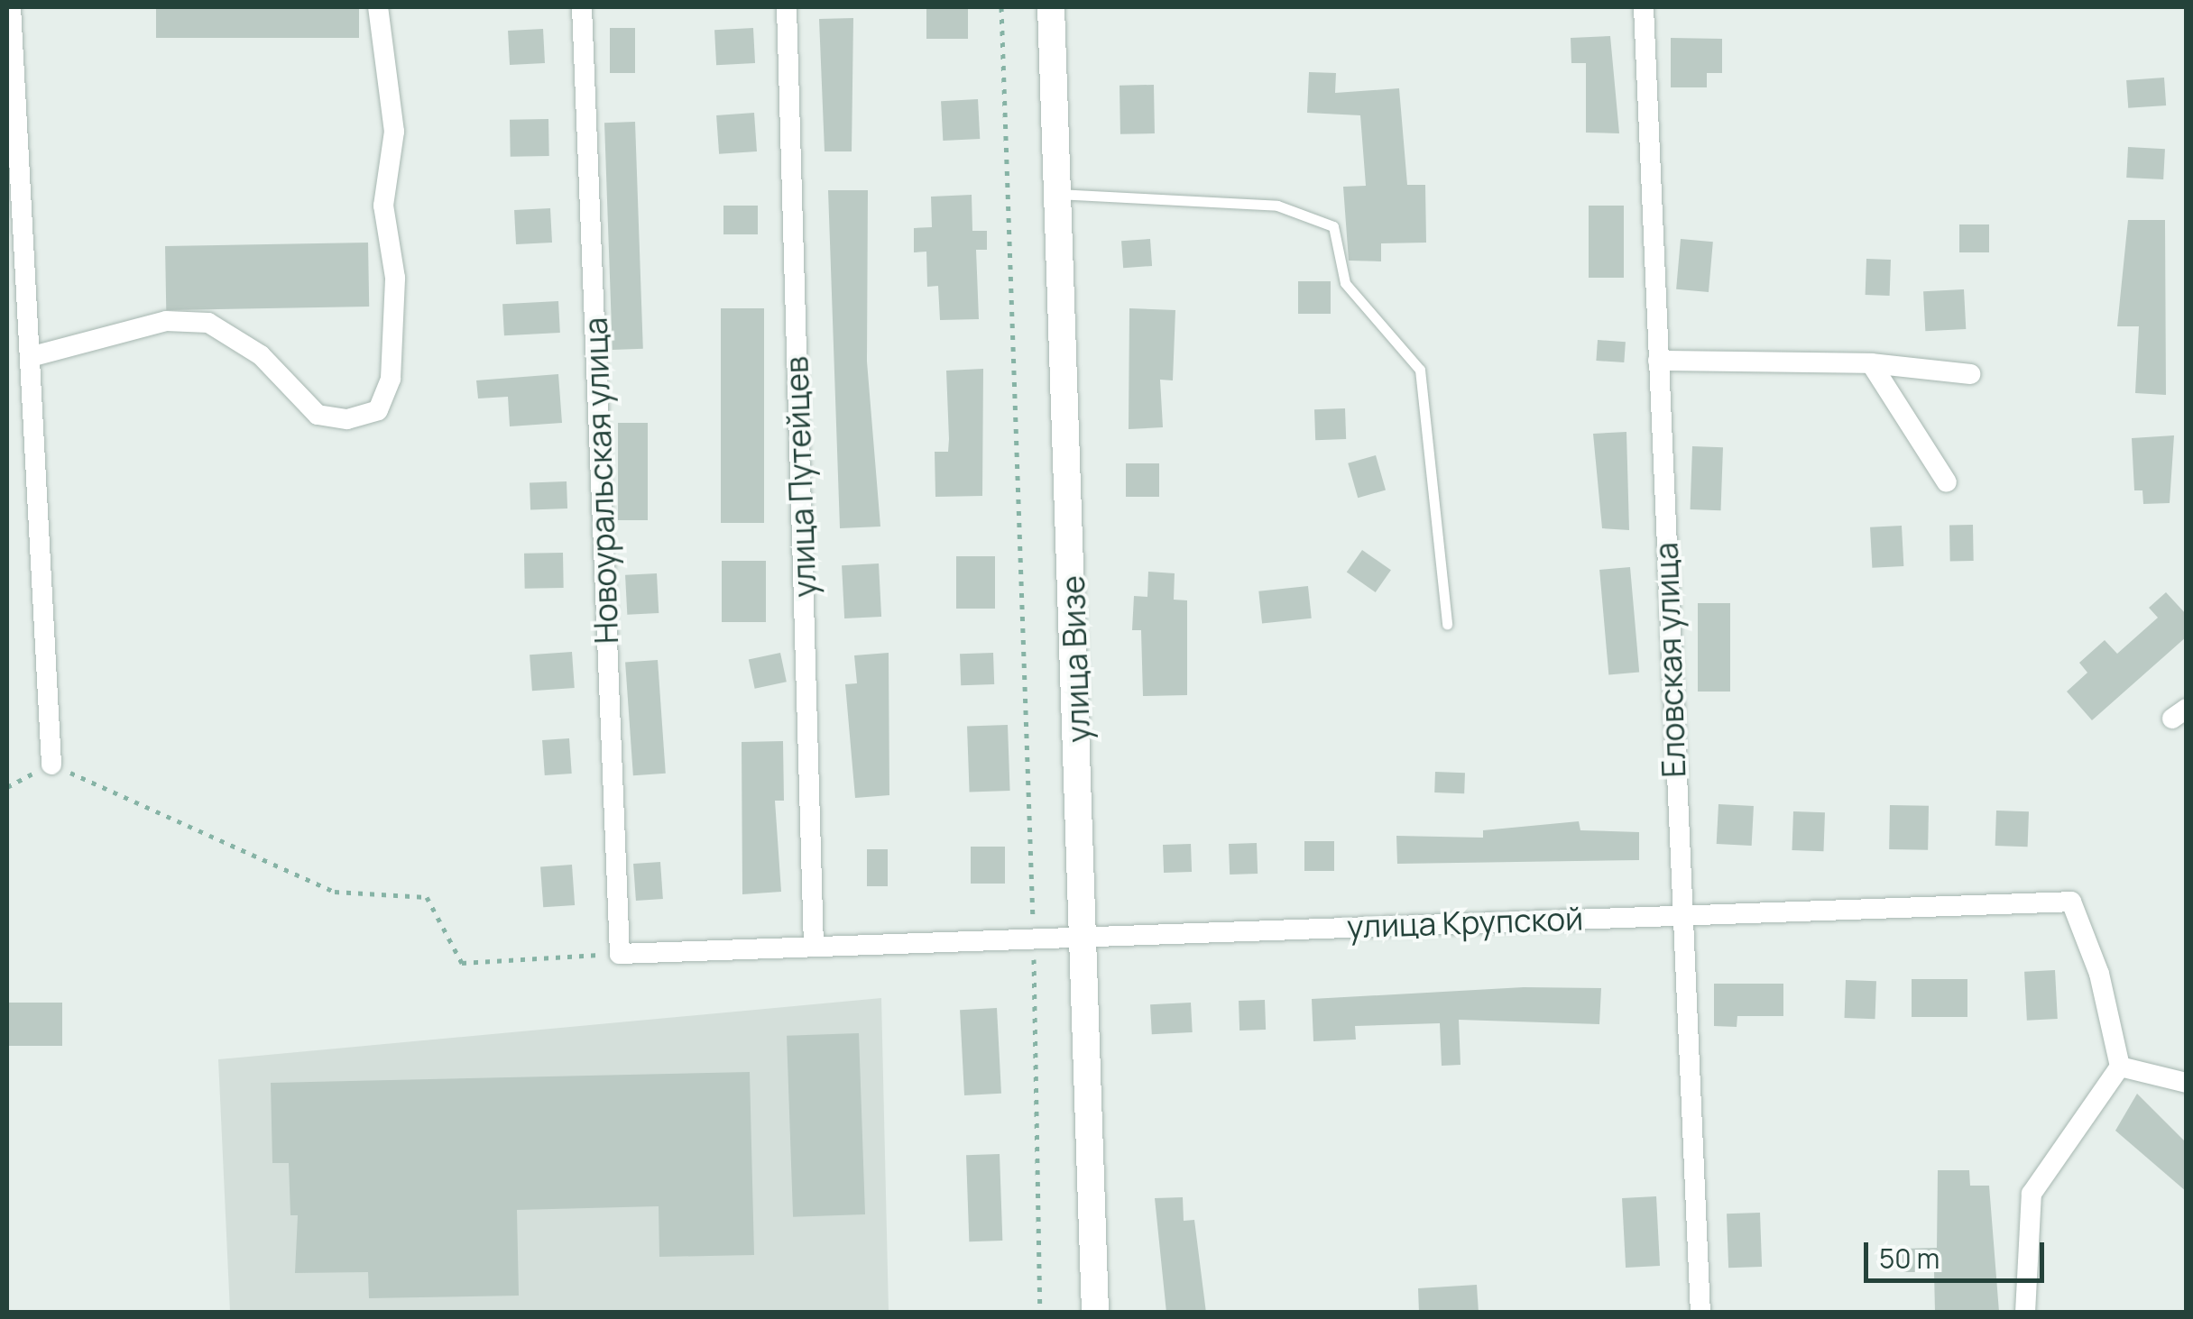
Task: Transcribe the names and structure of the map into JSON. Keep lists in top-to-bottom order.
{
  "streets": {
    "street": [
      "улица Путейцев",
      "Новоуральская улица",
      "улица Визе",
      "Еловская улица",
      "улица Крупской"
    ]
  },
  "crossings": [
    ["улица Путейцев", "улица Крупской"],
    ["Новоуральская улица", "улица Крупской"],
    ["улица Визе", "улица Крупской"],
    ["Еловская улица", "улица Крупской"]
  ],
  "scale_bar": "50 m"
}
